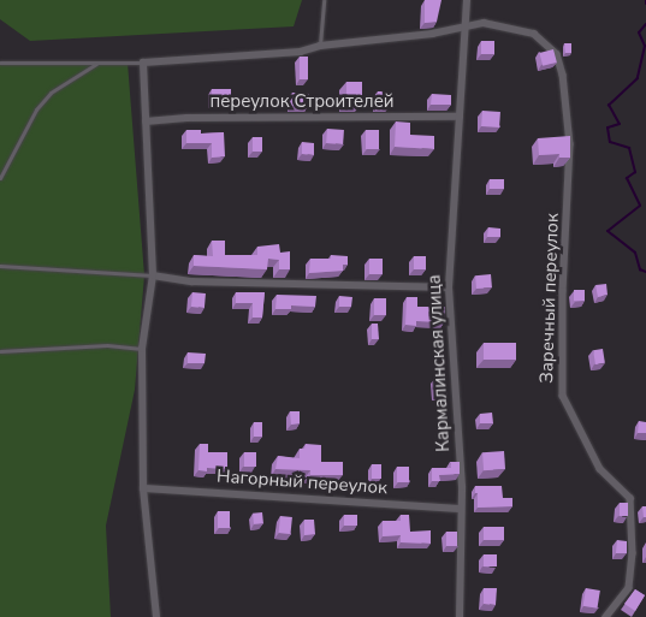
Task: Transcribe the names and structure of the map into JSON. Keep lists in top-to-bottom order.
{
  "streets": {
    "street": [
      "переулок Строителей",
      "Заречный переулок",
      "Кармалинская улица",
      "Нагорный переулок"
    ]
  },
  "crossings": [
    ["переулок Строителей", "Кармалинская улица"],
    ["Заречный переулок", "Кармалинская улица"],
    ["Кармалинская улица", "Нагорный переулок"]
  ]
}
